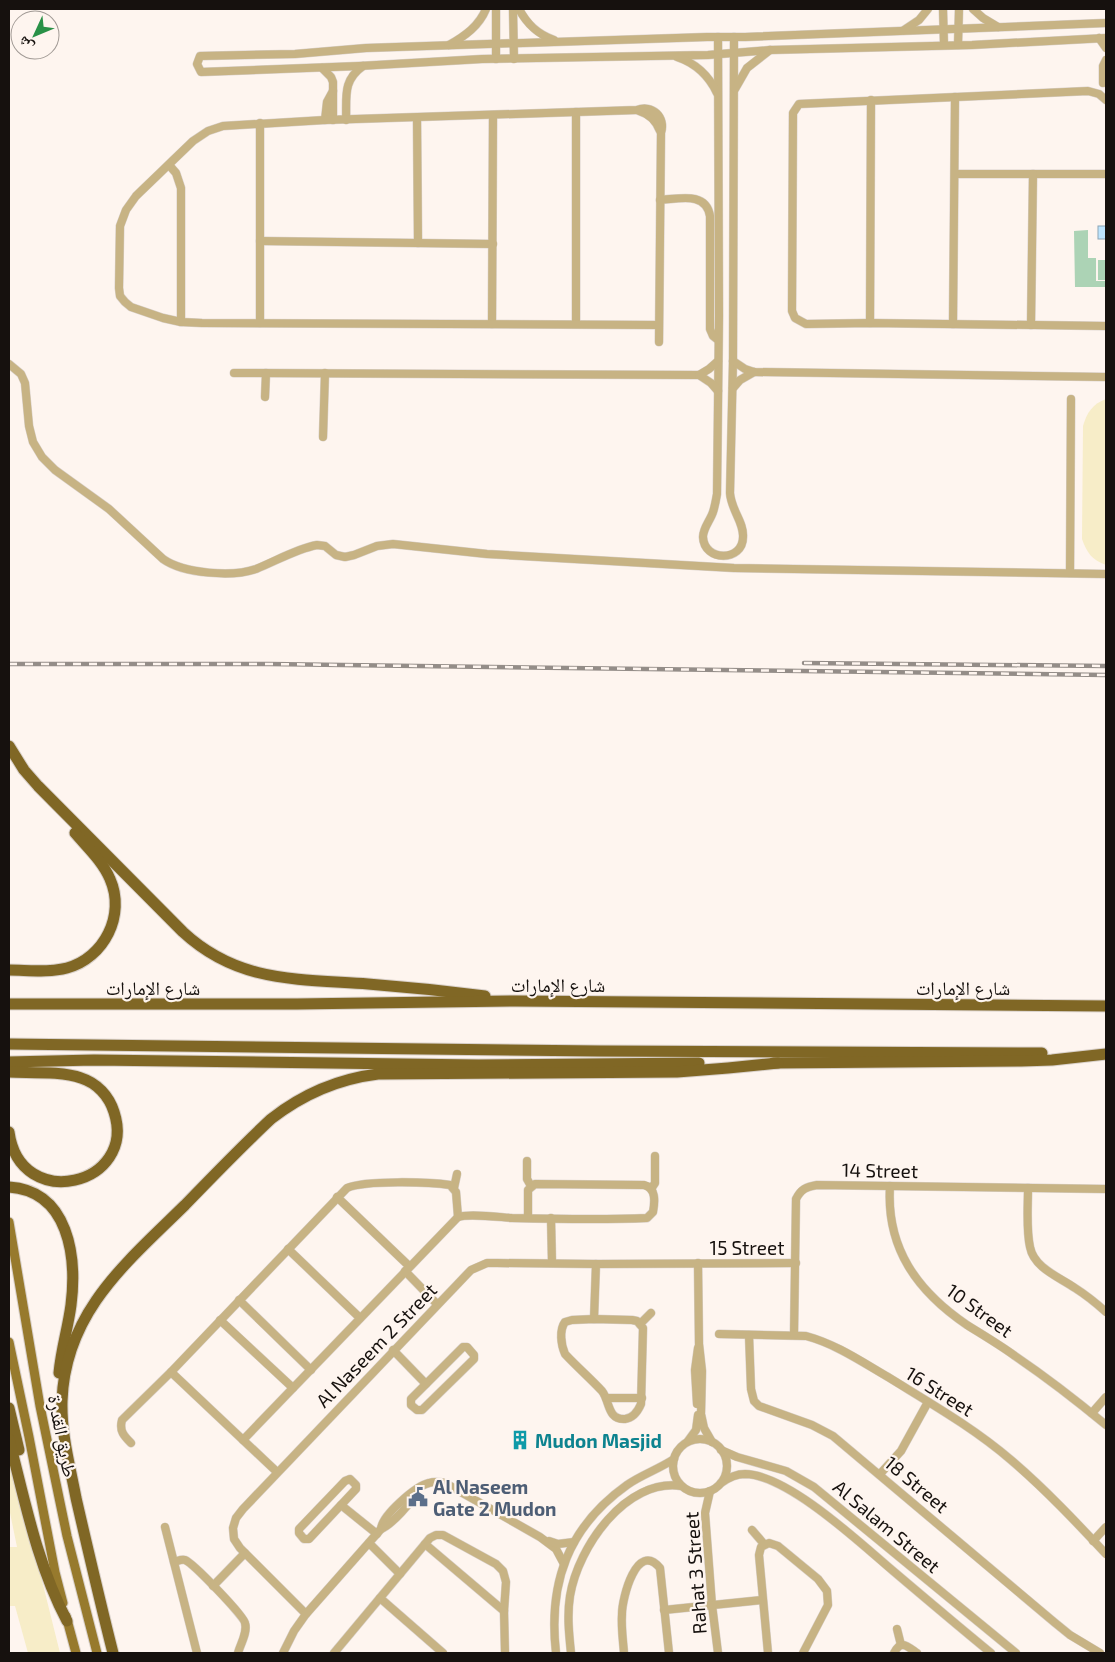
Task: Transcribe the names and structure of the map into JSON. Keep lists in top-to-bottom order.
{
  "streets": {
    "highway": ["شارع الإمارات"],
    "main road": ["طريق القدرة"],
    "street": [
      "14 Street",
      "15 Street",
      "10 Street",
      "Al Naseem 2 Street",
      "16 Street",
      "18 Street",
      "Al Salam Street",
      "Rahat 3 Street"
    ]
  },
  "crossings": [
    ["14 Street", "15 Street"],
    ["14 Street", "10 Street"],
    ["14 Street", "16 Street"],
    ["15 Street", "Al Naseem 2 Street"],
    ["16 Street", "18 Street"],
    ["Al Salam Street", "Rahat 3 Street"]
  ],
  "places": {
    "building": ["Mudon Masjid"],
    "public building": ["Al Naseem Gate 2 Mudon"]
  },
  "north": "bottom left"
}
